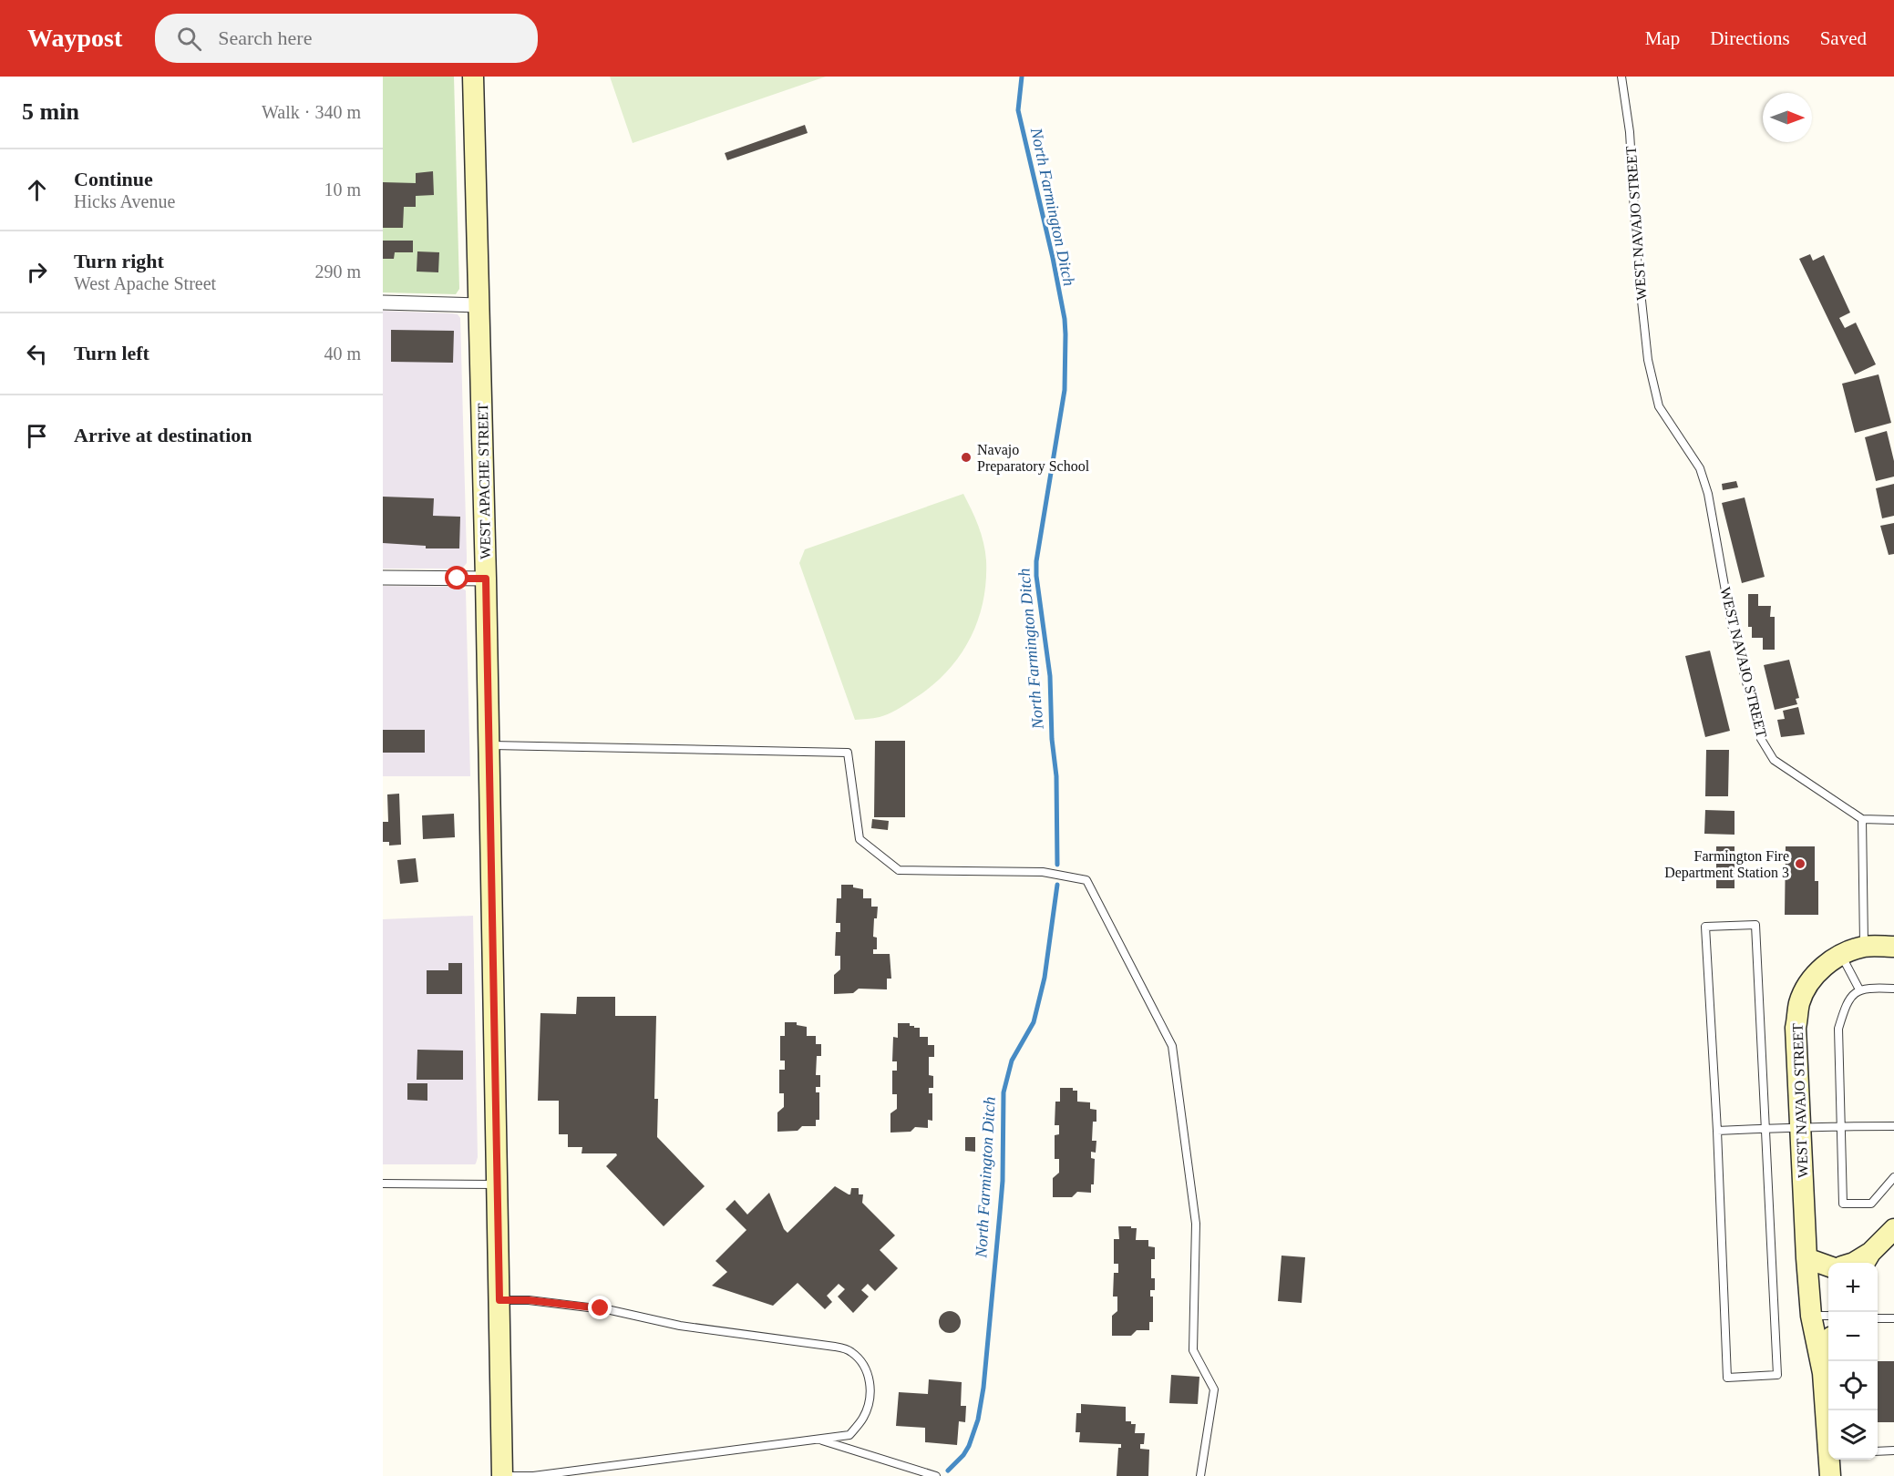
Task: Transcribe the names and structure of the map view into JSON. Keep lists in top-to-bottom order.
{
  "streets": {
    "main road": ["WEST NAVAJO STREET", "WEST APACHE STREET"]
  },
  "water": ["North Farmington Ditch"],
  "places": ["Navajo Preparatory School", "Farmington Fire Department Station 3"],
  "north": "right",
  "page": {
    "header": "Waypost",
    "search": "Search here",
    "nav": ["Map", "Directions", "Saved"],
    "heading": ["5 min", "Walk · 340 m"],
    "list": [
      ["Continue", "Hicks Avenue", "10 m"],
      ["Turn right", "West Apache Street", "290 m"],
      ["Turn left", "40 m"],
      "Arrive at destination"
    ],
    "map_buttons": ["+", "−"]
  }
}
